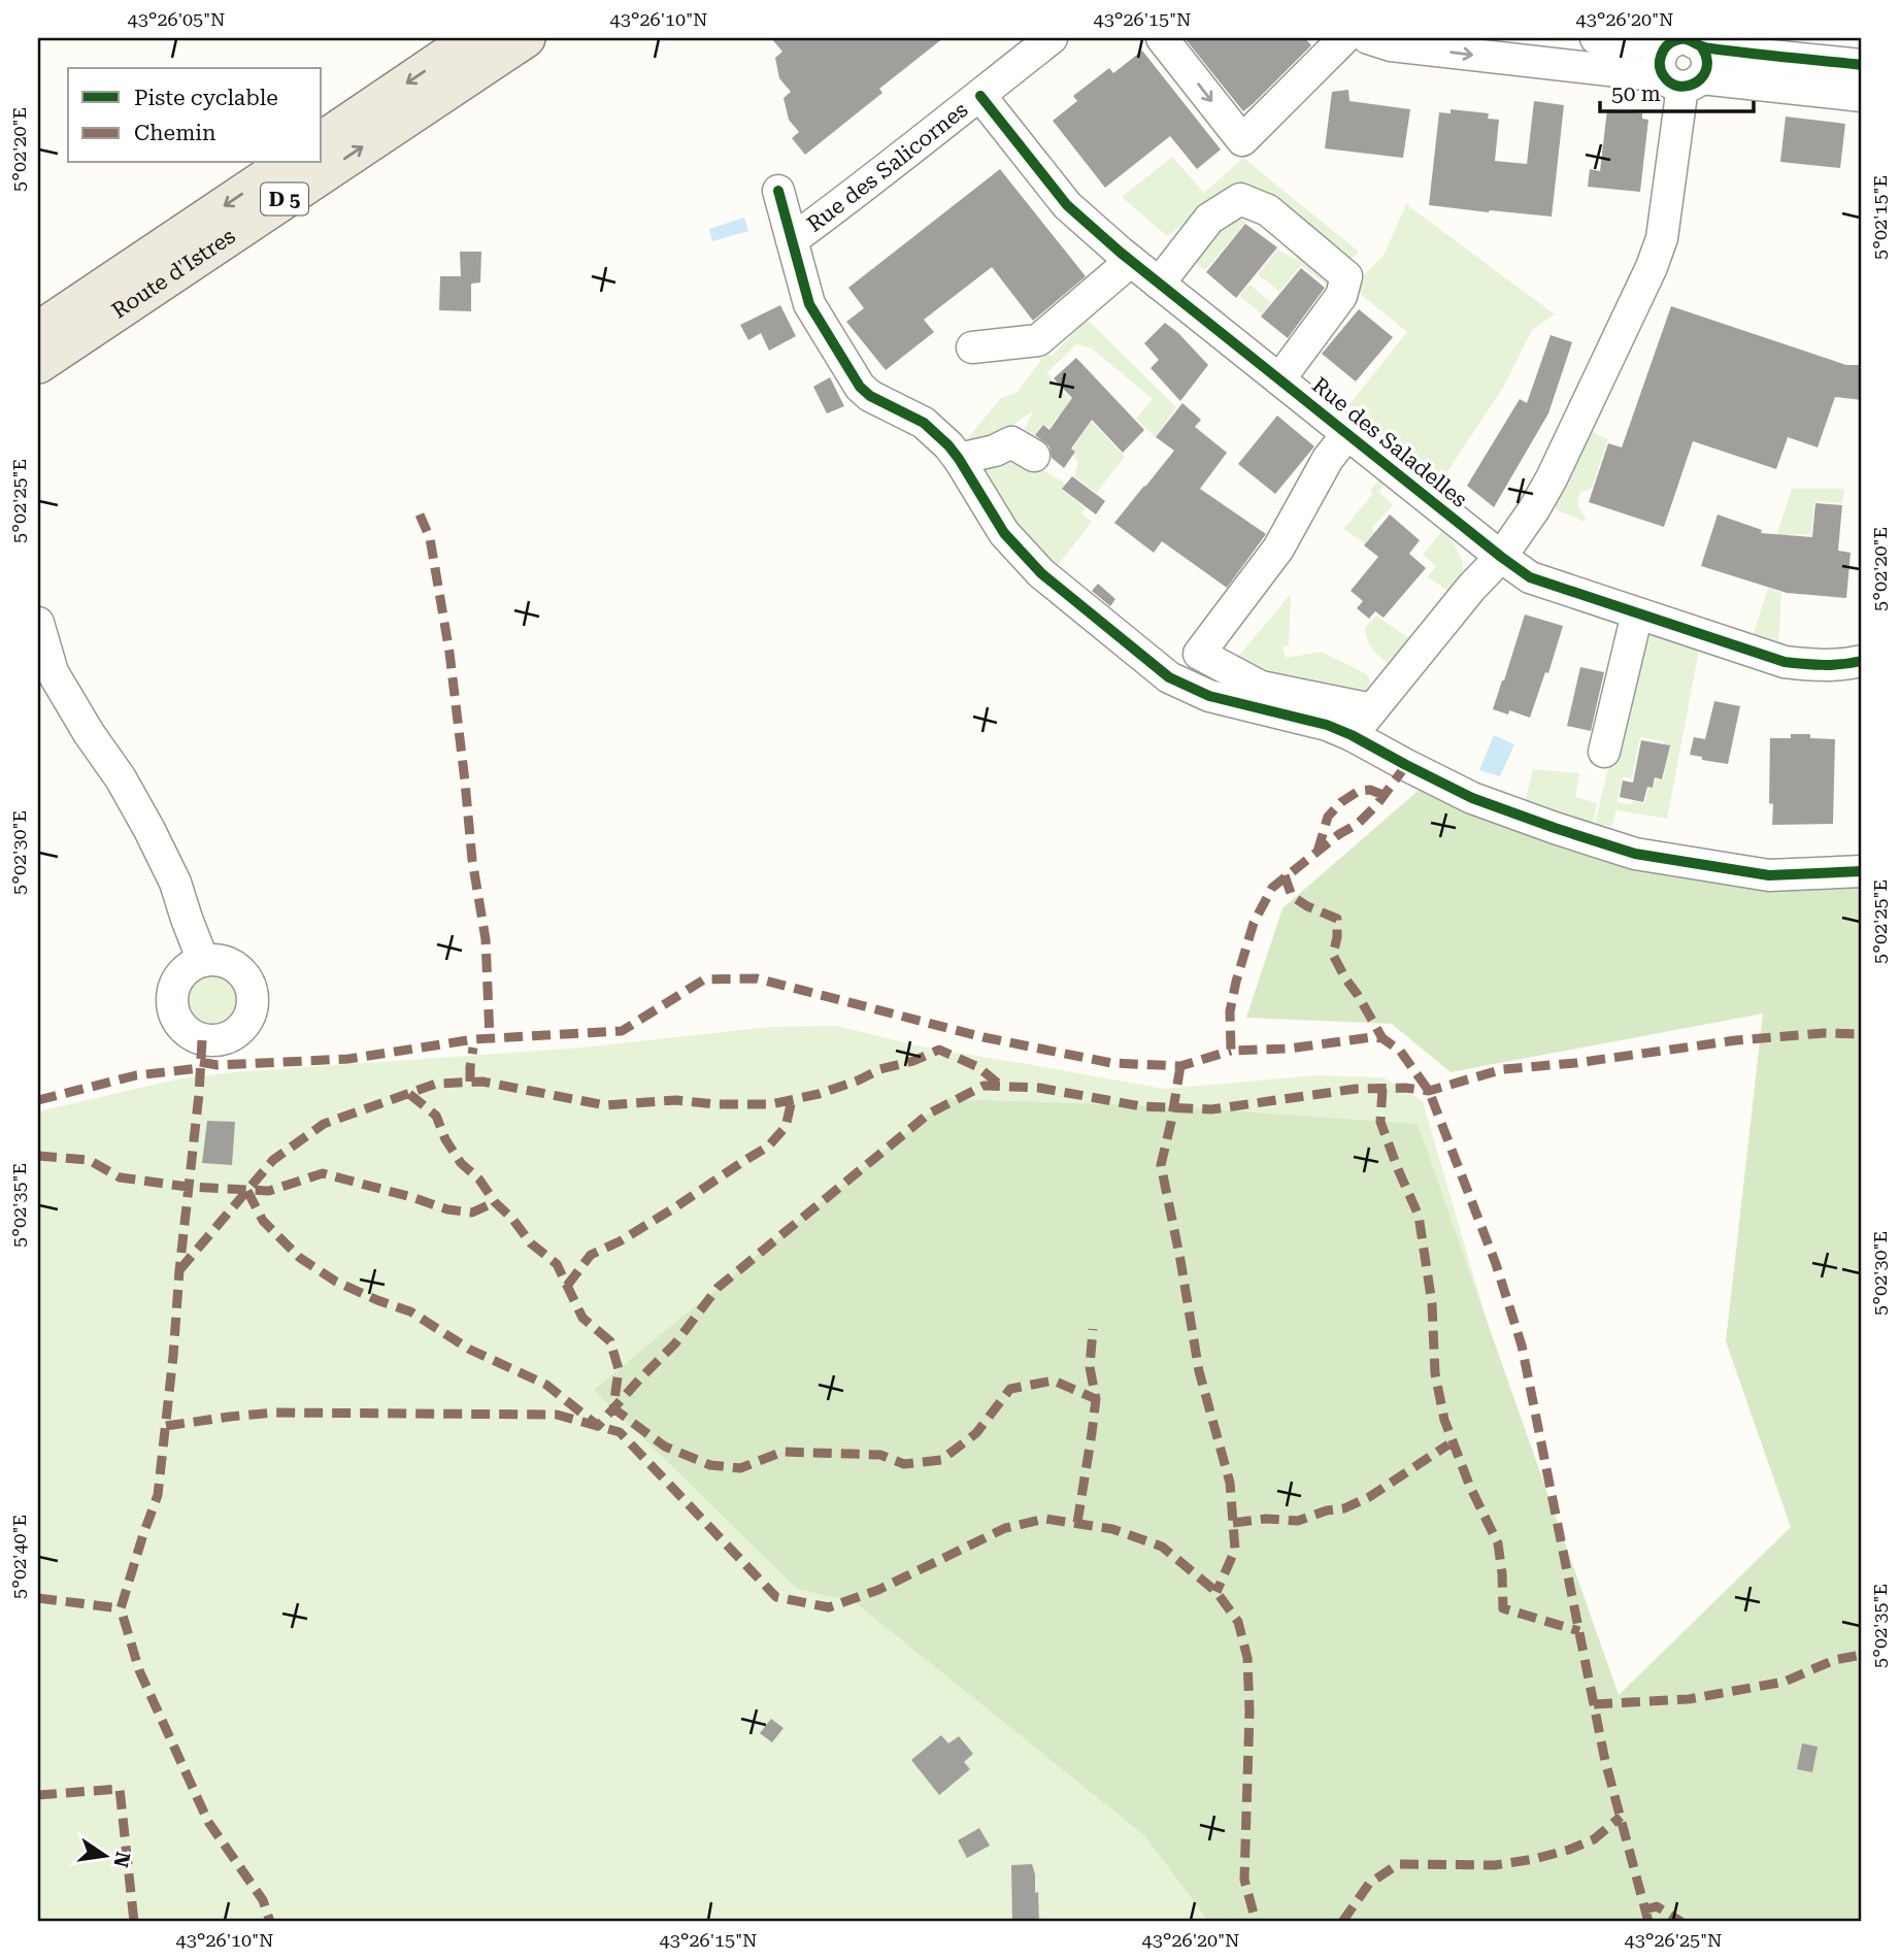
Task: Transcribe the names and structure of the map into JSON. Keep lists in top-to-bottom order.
{
  "streets": {
    "main road": ["D 5", "Route d'Istres"],
    "street": ["Rue des Salicornes", "Rue des Saladelles"]
  },
  "crossings": [
    ["Rue des Salicornes", "Rue des Saladelles"]
  ],
  "legend": ["Piste cyclable", "Chemin"],
  "scale_bar": "50 m",
  "north": "right",
  "coordinates": [
    "43°26'05\"N",
    "43°26'10\"N",
    "43°26'15\"N",
    "43°26'20\"N",
    "5°02'20\"E",
    "5°02'15\"E",
    "5°02'25\"E",
    "5°02'30\"E",
    "5°02'35\"E",
    "5°02'40\"E",
    "43°26'25\"N"
  ]
}
